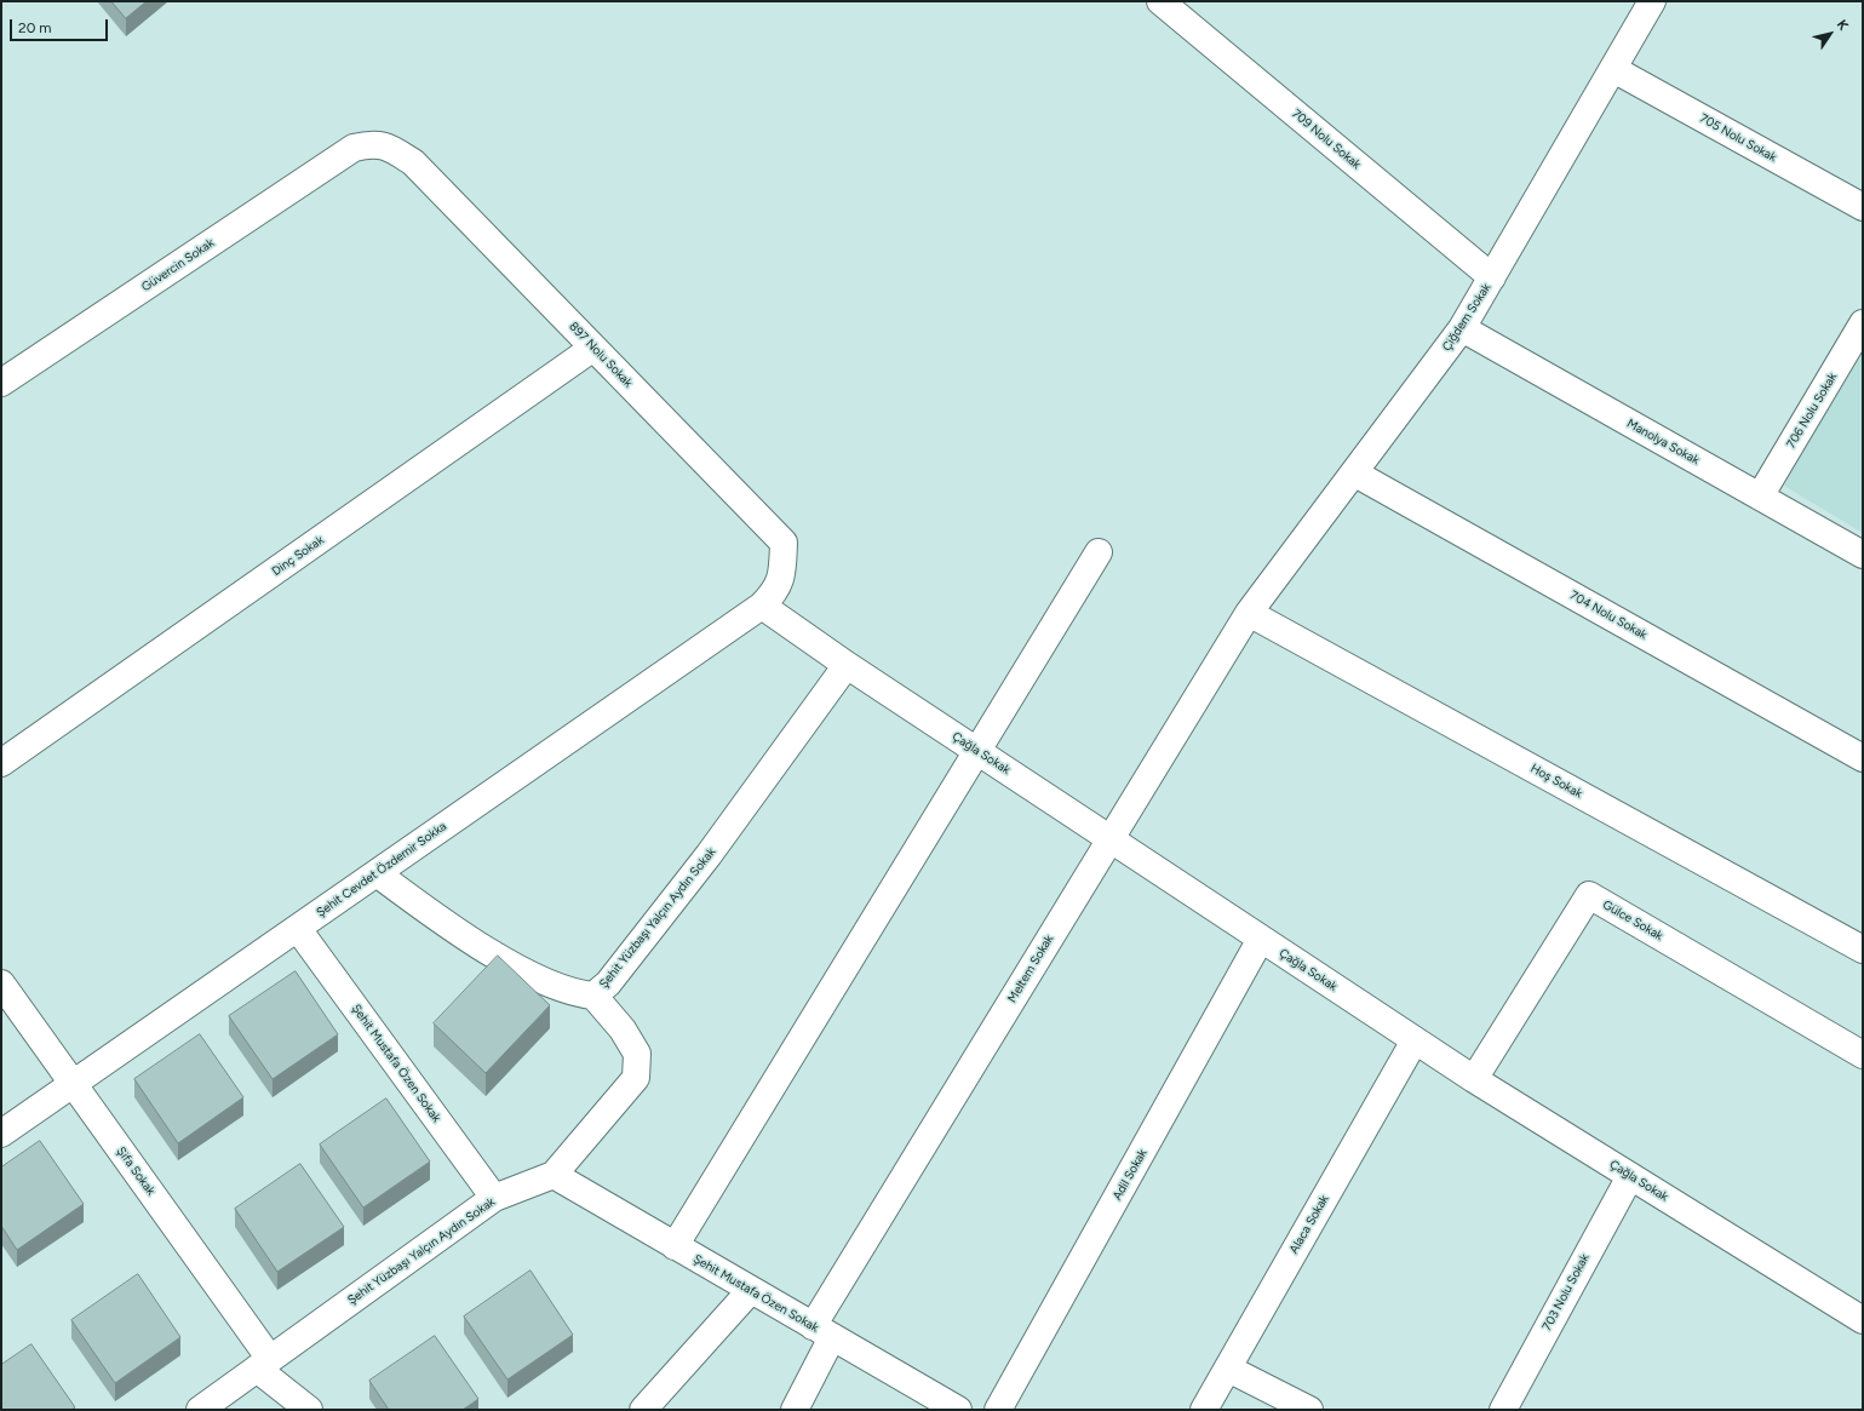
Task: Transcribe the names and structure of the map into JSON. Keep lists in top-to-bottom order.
{
  "streets": {
    "street": [
      "705 Nolu Sokak",
      "709 Nolu Sokak",
      "Güvercin Sokak",
      "Çiğdem Sokak",
      "897 Nolu Sokak",
      "706 Nolu Sokak",
      "Manolya Sokak",
      "Dinç Sokak",
      "704 Nolu Sokak",
      "Çağla Sokak",
      "Hoş Sokak",
      "Şehit Cevdet Özdemir Sokka",
      "Şehit Yüzbaşı Yalçın Aydın Sokak",
      "Gülce Sokak",
      "Meltem Sokak",
      "Şehit Mustafa Özen Sokak",
      "Şifa Sokak",
      "Adil Sokak",
      "Alaca Sokak",
      "703 Nolu Sokak"
    ]
  },
  "crossings": [
    ["705 Nolu Sokak", "Çiğdem Sokak"],
    ["709 Nolu Sokak", "Çiğdem Sokak"],
    ["Güvercin Sokak", "897 Nolu Sokak"],
    ["Çiğdem Sokak", "Manolya Sokak"],
    ["Çiğdem Sokak", "704 Nolu Sokak"],
    ["Çiğdem Sokak", "Hoş Sokak"],
    ["Çiğdem Sokak", "Meltem Sokak"],
    ["897 Nolu Sokak", "Dinç Sokak"],
    ["897 Nolu Sokak", "Çağla Sokak"],
    ["897 Nolu Sokak", "Şehit Cevdet Özdemir Sokka"],
    ["706 Nolu Sokak", "Manolya Sokak"],
    ["Çağla Sokak", "Şehit Cevdet Özdemir Sokka"],
    ["Çağla Sokak", "Şehit Yüzbaşı Yalçın Aydın Sokak"],
    ["Çağla Sokak", "Gülce Sokak"],
    ["Çağla Sokak", "Meltem Sokak"],
    ["Çağla Sokak", "Adil Sokak"],
    ["Çağla Sokak", "Alaca Sokak"],
    ["Çağla Sokak", "703 Nolu Sokak"],
    ["Hoş Sokak", "Meltem Sokak"],
    ["Şehit Cevdet Özdemir Sokka", "Şehit Mustafa Özen Sokak"],
    ["Şehit Cevdet Özdemir Sokka", "Şifa Sokak"],
    ["Şehit Yüzbaşı Yalçın Aydın Sokak", "Şehit Mustafa Özen Sokak"],
    ["Şehit Yüzbaşı Yalçın Aydın Sokak", "Şifa Sokak"],
    ["Meltem Sokak", "Şehit Mustafa Özen Sokak"]
  ],
  "scale_bar": "20 m",
  "north": "top right"
}
